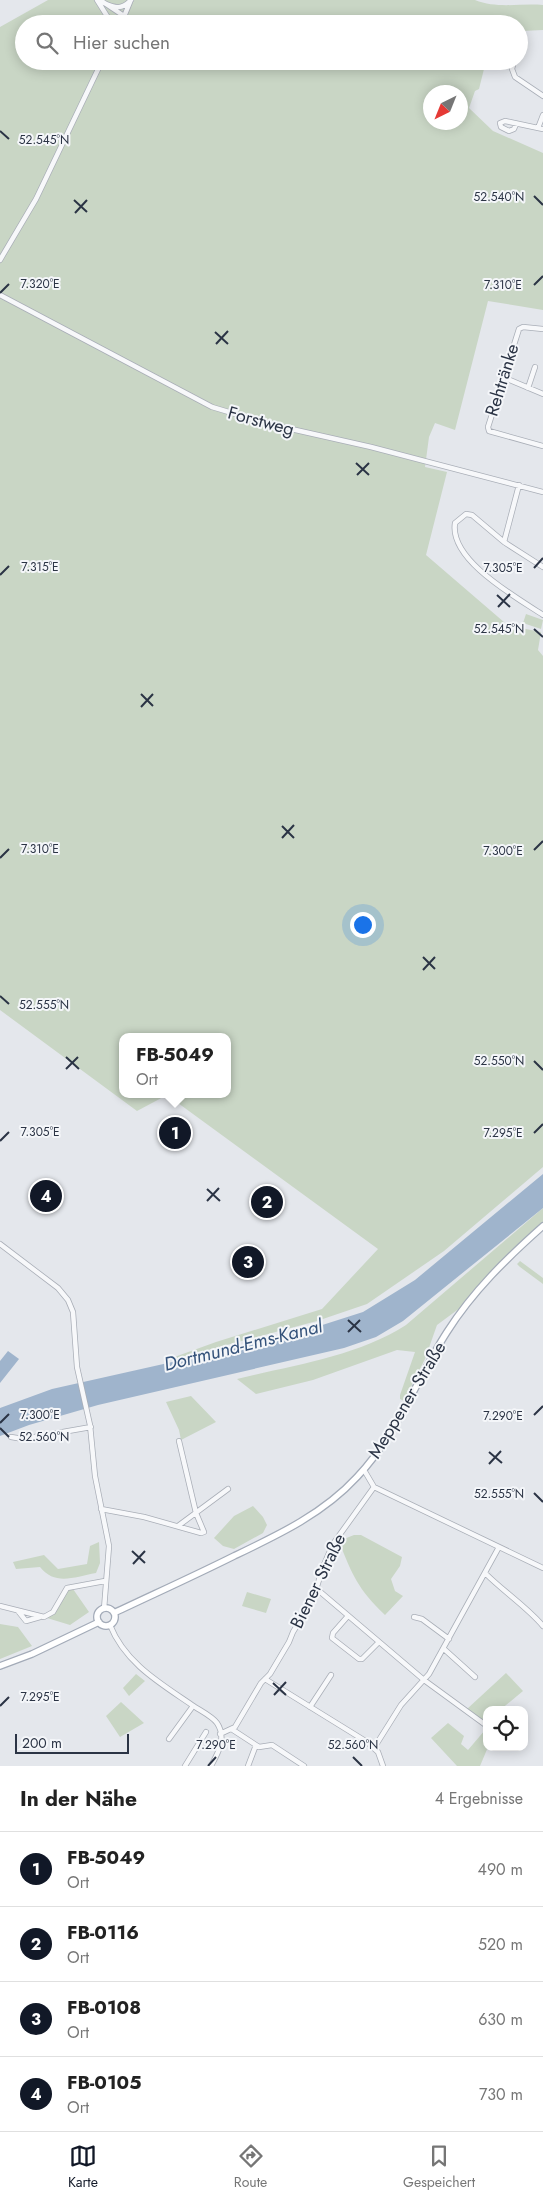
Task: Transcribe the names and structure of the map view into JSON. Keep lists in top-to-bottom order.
{
  "streets": {
    "main road": ["Meppener Straße"],
    "street": ["Rehtränke", "Forstweg", "Biener Straße"]
  },
  "water": ["Dortmund-Ems-Kanal"],
  "scale_bar": "200 m",
  "north": "bottom left",
  "page": {
    "search": "Hier suchen",
    "popup": ["FB-5049", "Ort"],
    "pins": [
      "1",
      "4",
      "2",
      "3"
    ],
    "scale": "200 m",
    "heading": ["In der Nähe", "4 Ergebnisse"],
    "list": [
      {
        "mark": "1",
        "name": "FB-5049",
        "note": "Ort",
        "value": "490 m"
      },
      {
        "mark": "2",
        "name": "FB-0116",
        "note": "Ort",
        "value": "520 m"
      },
      {
        "mark": "3",
        "name": "FB-0108",
        "note": "Ort",
        "value": "630 m"
      },
      {
        "mark": "4",
        "name": "FB-0105",
        "note": "Ort",
        "value": "730 m"
      }
    ],
    "nav": ["Karte", "Route", "Gespeichert"]
  },
  "coordinates": [
    "52.545°N",
    "52.540°N",
    "7.320°E",
    "7.310°E",
    "7.315°E",
    "7.305°E",
    "7.300°E",
    "52.555°N",
    "52.550°N",
    "7.295°E",
    "7.290°E",
    "52.560°N"
  ]
}
